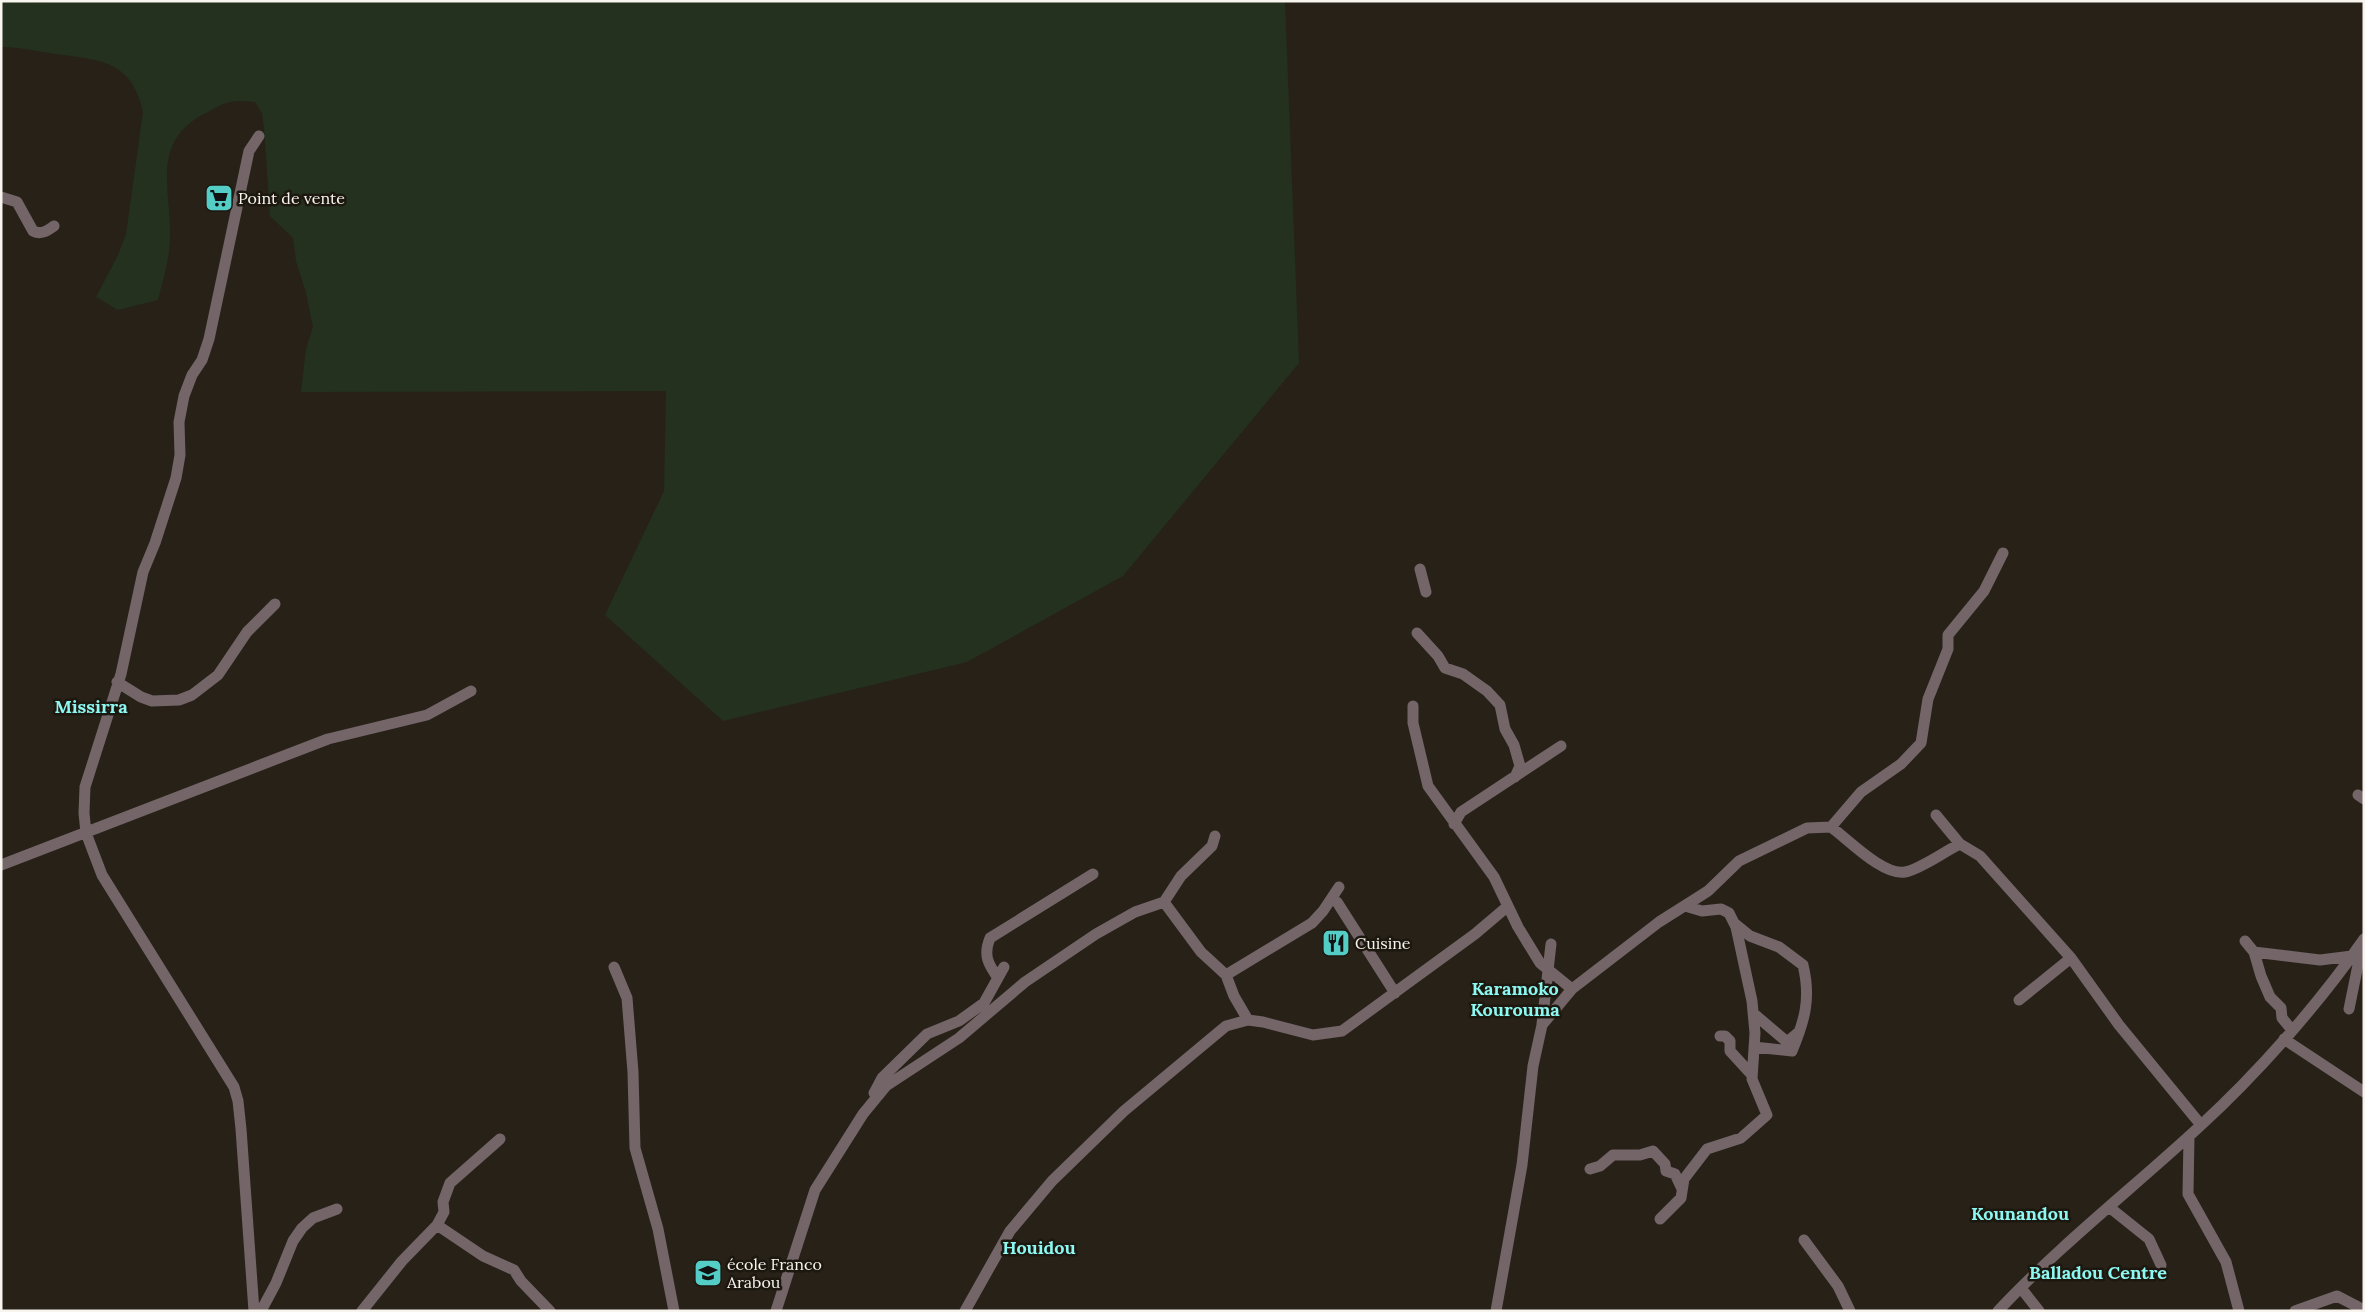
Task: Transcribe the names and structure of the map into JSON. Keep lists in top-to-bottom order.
{
  "districts": [
    "Missirra",
    "Karamoko Kourouma",
    "Kounandou",
    "Houidou",
    "Balladou Centre"
  ],
  "places": {
    "supermarket": ["Point de vente"],
    "restaurant": ["Cuisine"],
    "school or university": ["école Franco Arabou"]
  }
}
